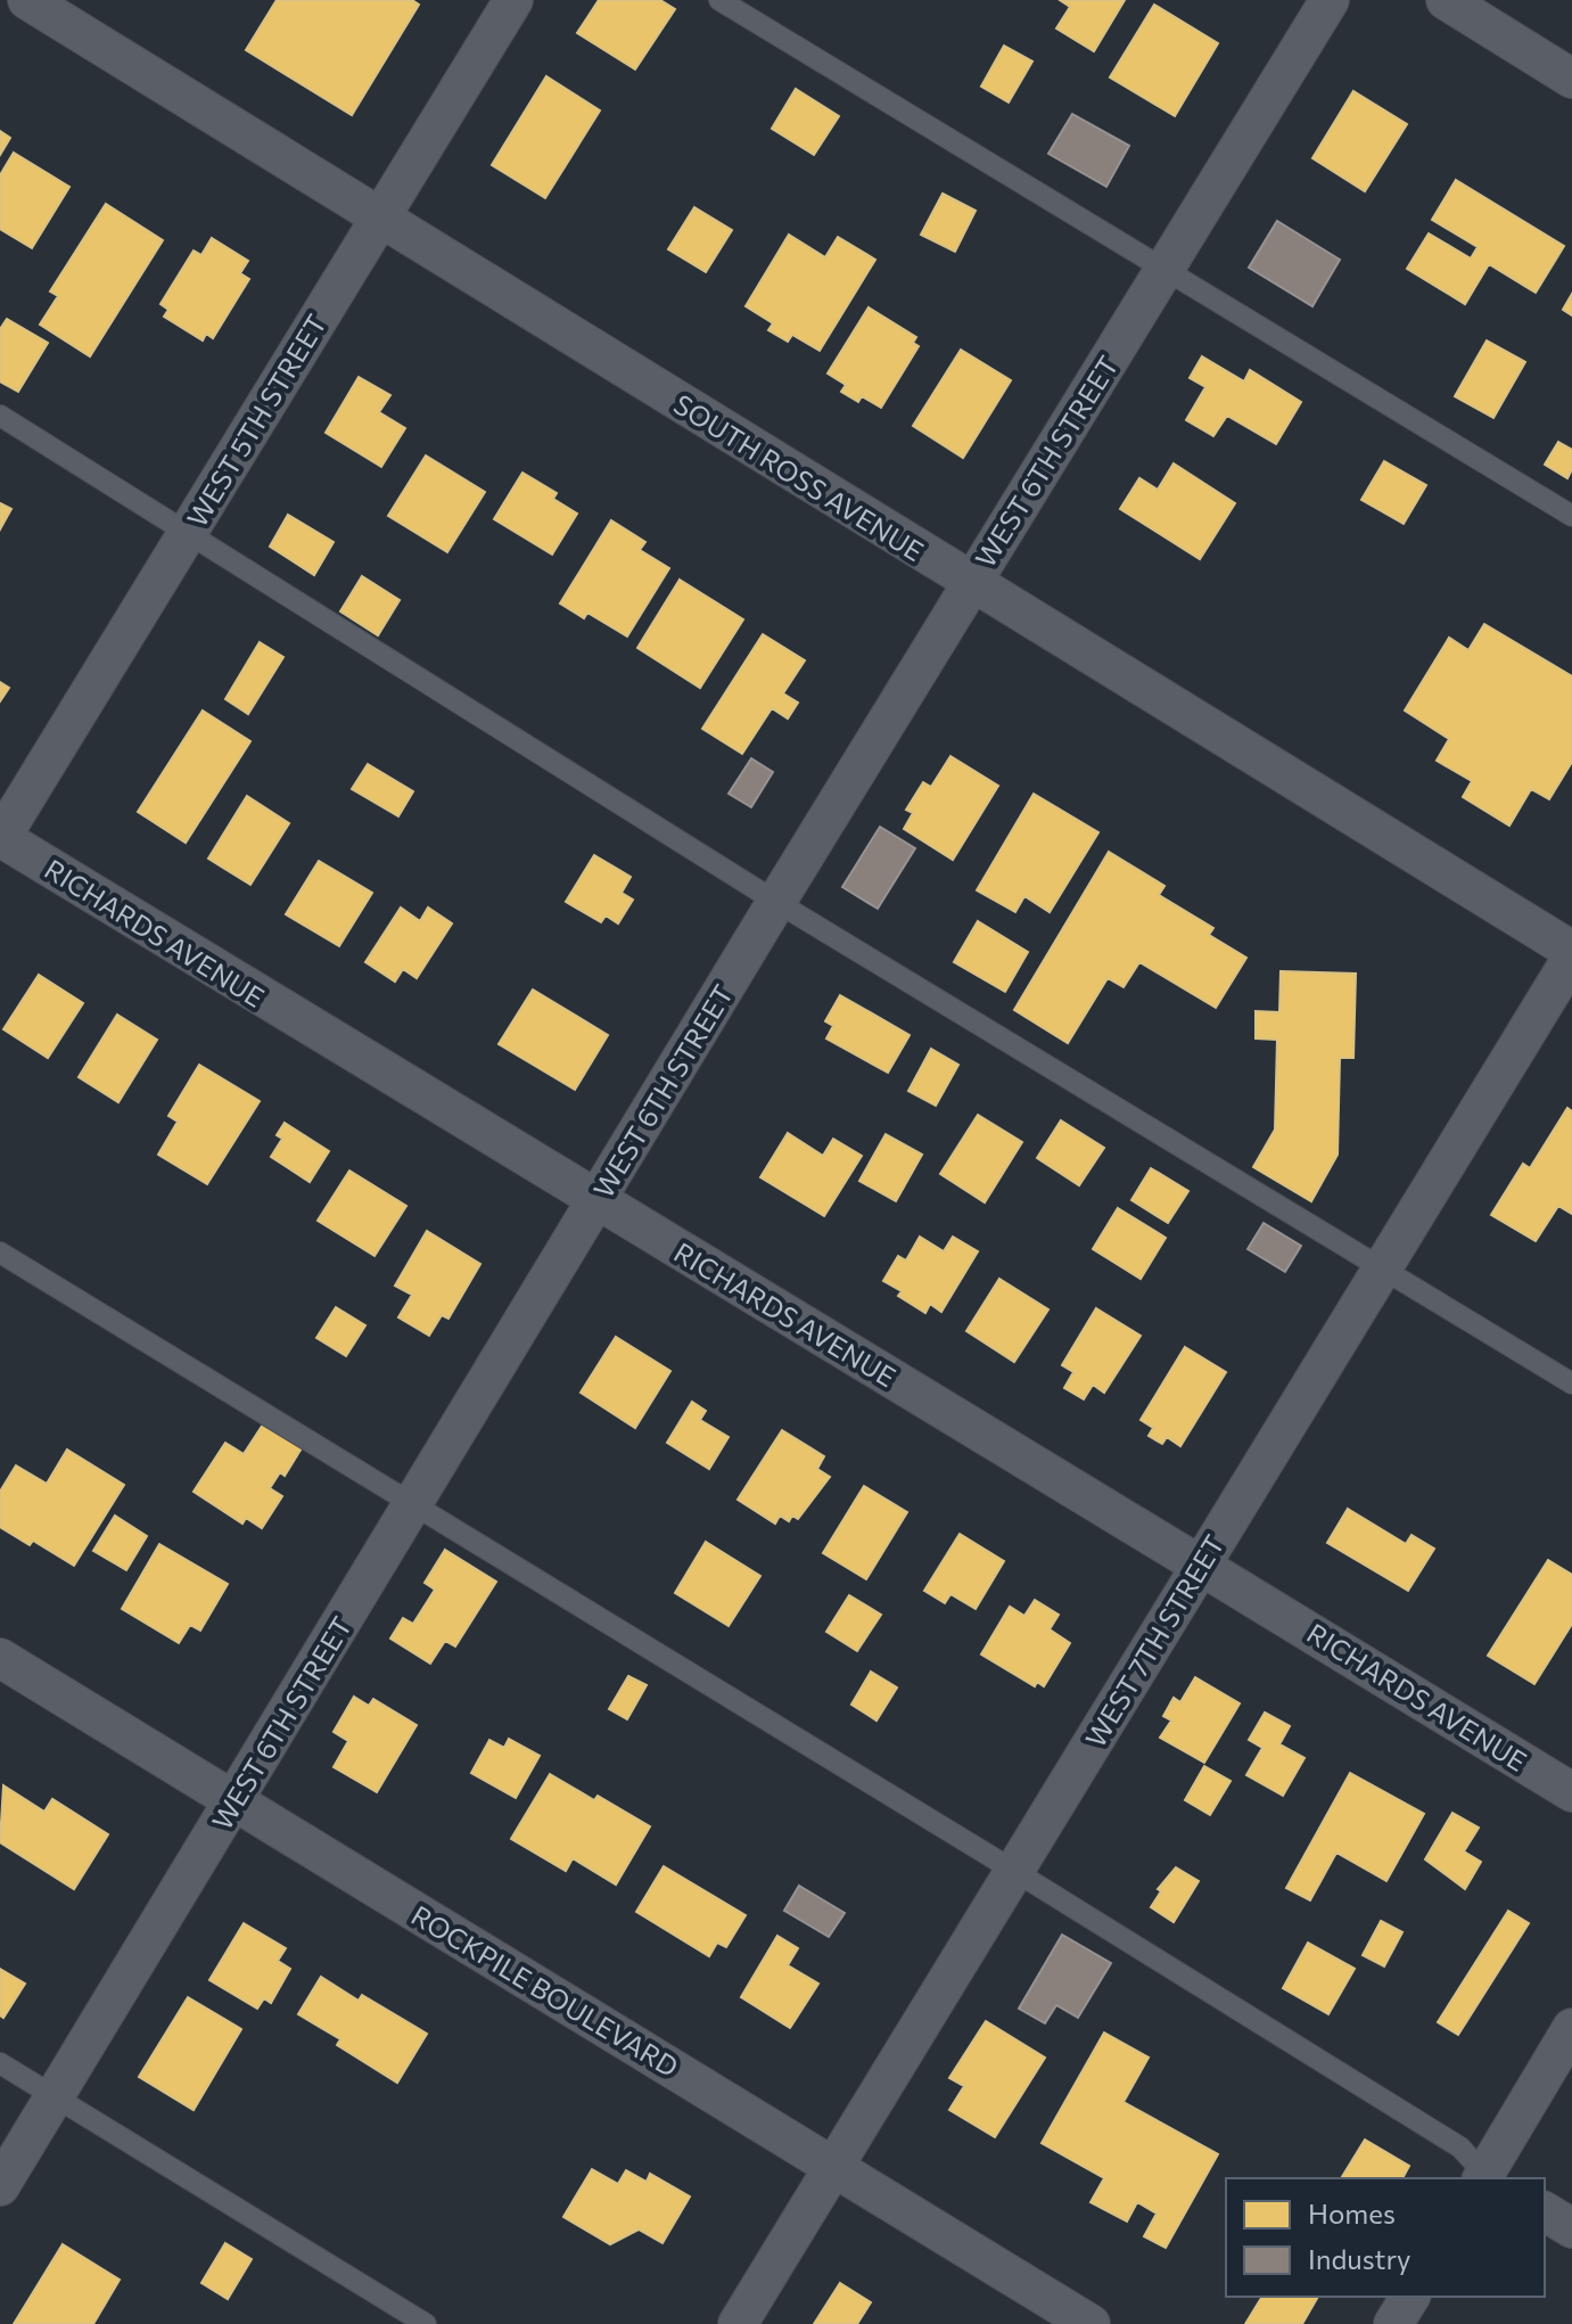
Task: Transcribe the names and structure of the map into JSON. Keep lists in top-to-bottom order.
{
  "streets": {
    "street": [
      "WEST 5TH STREET",
      "WEST 6TH STREET",
      "SOUTH ROSS AVENUE",
      "RICHARDS AVENUE",
      "WEST 7TH STREET",
      "ROCKPILE BOULEVARD"
    ]
  },
  "crossings": [
    ["WEST 5TH STREET", "SOUTH ROSS AVENUE"],
    ["WEST 5TH STREET", "RICHARDS AVENUE"],
    ["WEST 6TH STREET", "SOUTH ROSS AVENUE"],
    ["WEST 6TH STREET", "RICHARDS AVENUE"],
    ["WEST 6TH STREET", "ROCKPILE BOULEVARD"],
    ["SOUTH ROSS AVENUE", "WEST 7TH STREET"],
    ["RICHARDS AVENUE", "WEST 7TH STREET"],
    ["WEST 7TH STREET", "ROCKPILE BOULEVARD"]
  ],
  "legend": ["Homes", "Industry"]
}
